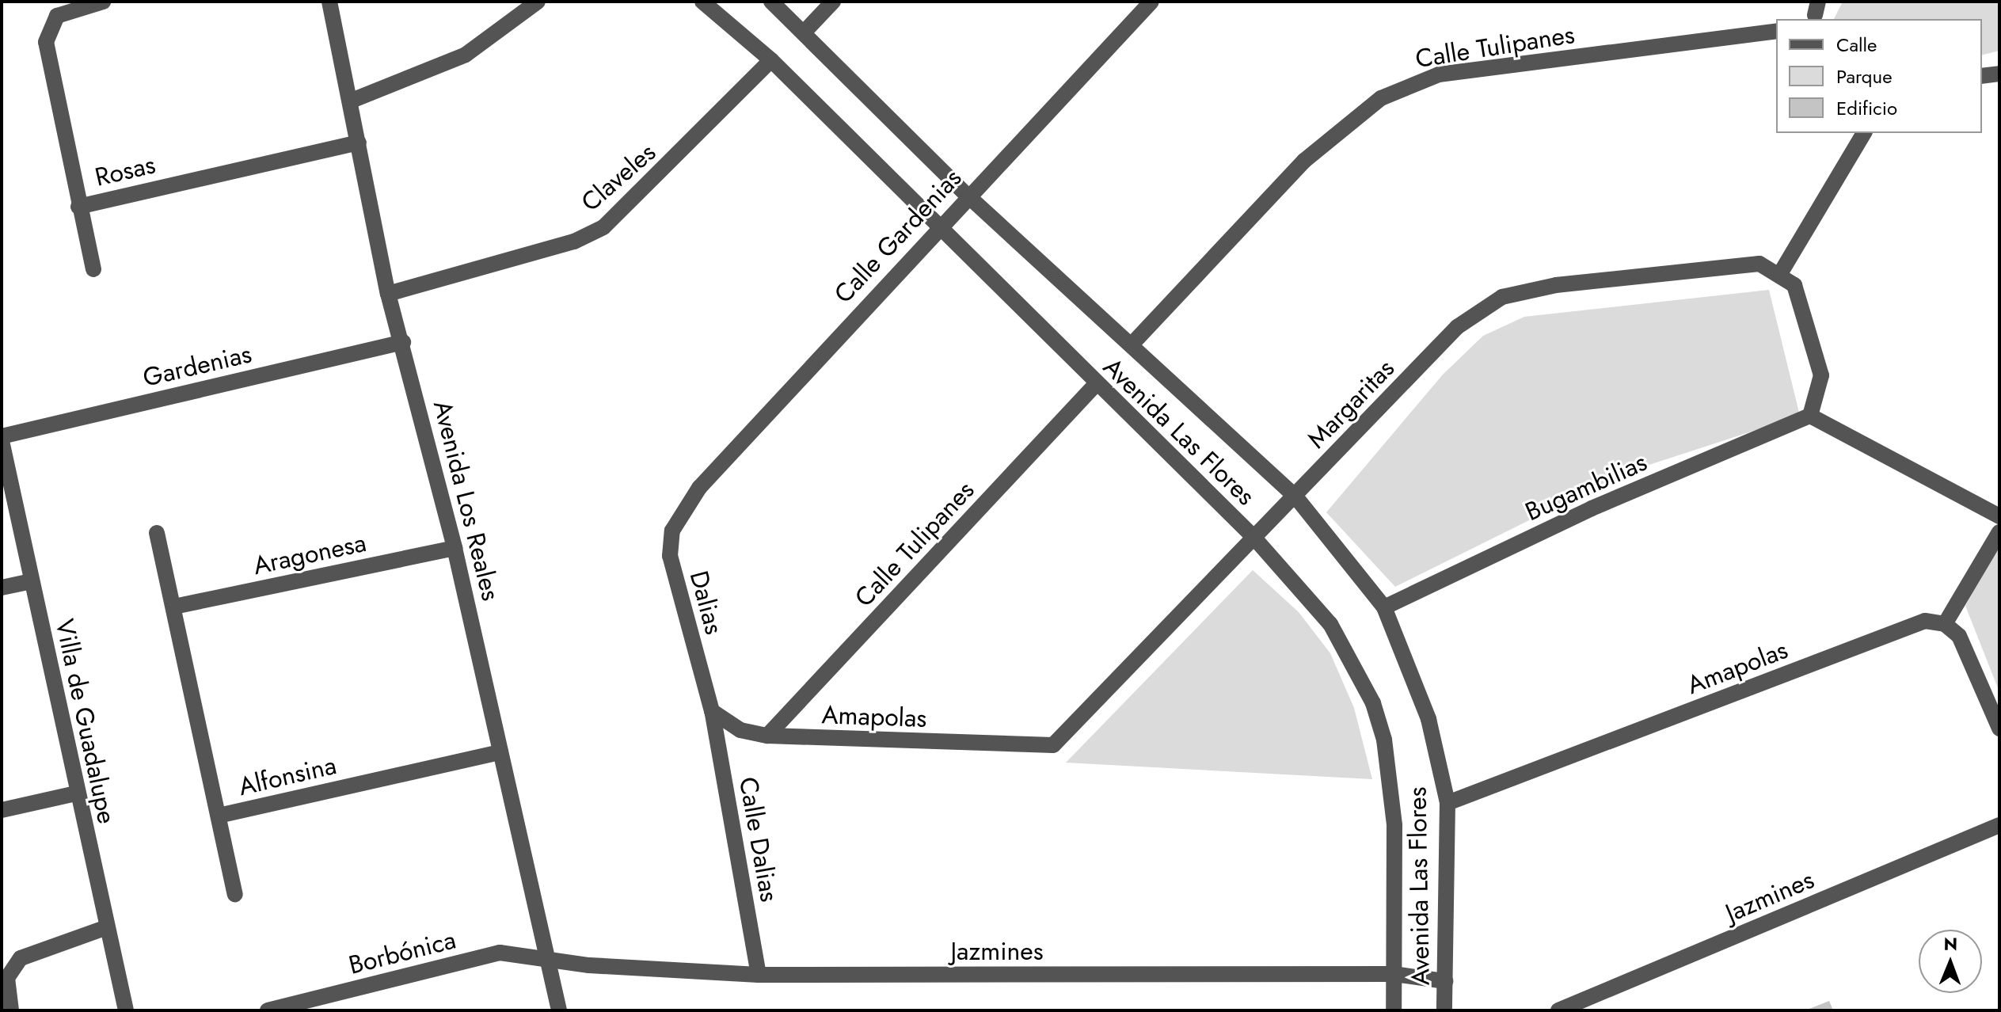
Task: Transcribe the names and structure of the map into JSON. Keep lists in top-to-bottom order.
{
  "streets": {
    "street": [
      "Calle Tulipanes",
      "Rosas",
      "Claveles",
      "Calle Gardenias",
      "Gardenias",
      "Margaritas",
      "Avenida Las Flores",
      "Bugambilias",
      "Avenida Los Reales",
      "Aragonesa",
      "Dalias",
      "Amapolas",
      "Villa de Guadalupe",
      "Alfonsina",
      "Calle Dalias",
      "Jazmines",
      "Borbónica"
    ]
  },
  "crossings": [
    ["Calle Tulipanes", "Avenida Las Flores"],
    ["Calle Tulipanes", "Amapolas"],
    ["Rosas", "Avenida Los Reales"],
    ["Claveles", "Avenida Las Flores"],
    ["Claveles", "Avenida Los Reales"],
    ["Calle Gardenias", "Avenida Las Flores"],
    ["Calle Gardenias", "Dalias"],
    ["Gardenias", "Avenida Los Reales"],
    ["Gardenias", "Villa de Guadalupe"],
    ["Margaritas", "Avenida Las Flores"],
    ["Margaritas", "Amapolas"],
    ["Avenida Las Flores", "Bugambilias"],
    ["Avenida Las Flores", "Amapolas"],
    ["Avenida Las Flores", "Jazmines"],
    ["Avenida Los Reales", "Aragonesa"],
    ["Avenida Los Reales", "Alfonsina"],
    ["Avenida Los Reales", "Jazmines"],
    ["Avenida Los Reales", "Borbónica"],
    ["Aragonesa", "Alfonsina"],
    ["Dalias", "Amapolas"],
    ["Dalias", "Calle Dalias"],
    ["Amapolas", "Calle Dalias"],
    ["Calle Dalias", "Jazmines"],
    ["Jazmines", "Borbónica"]
  ],
  "legend": ["Calle", "Parque", "Edificio"],
  "north": "top"
}
